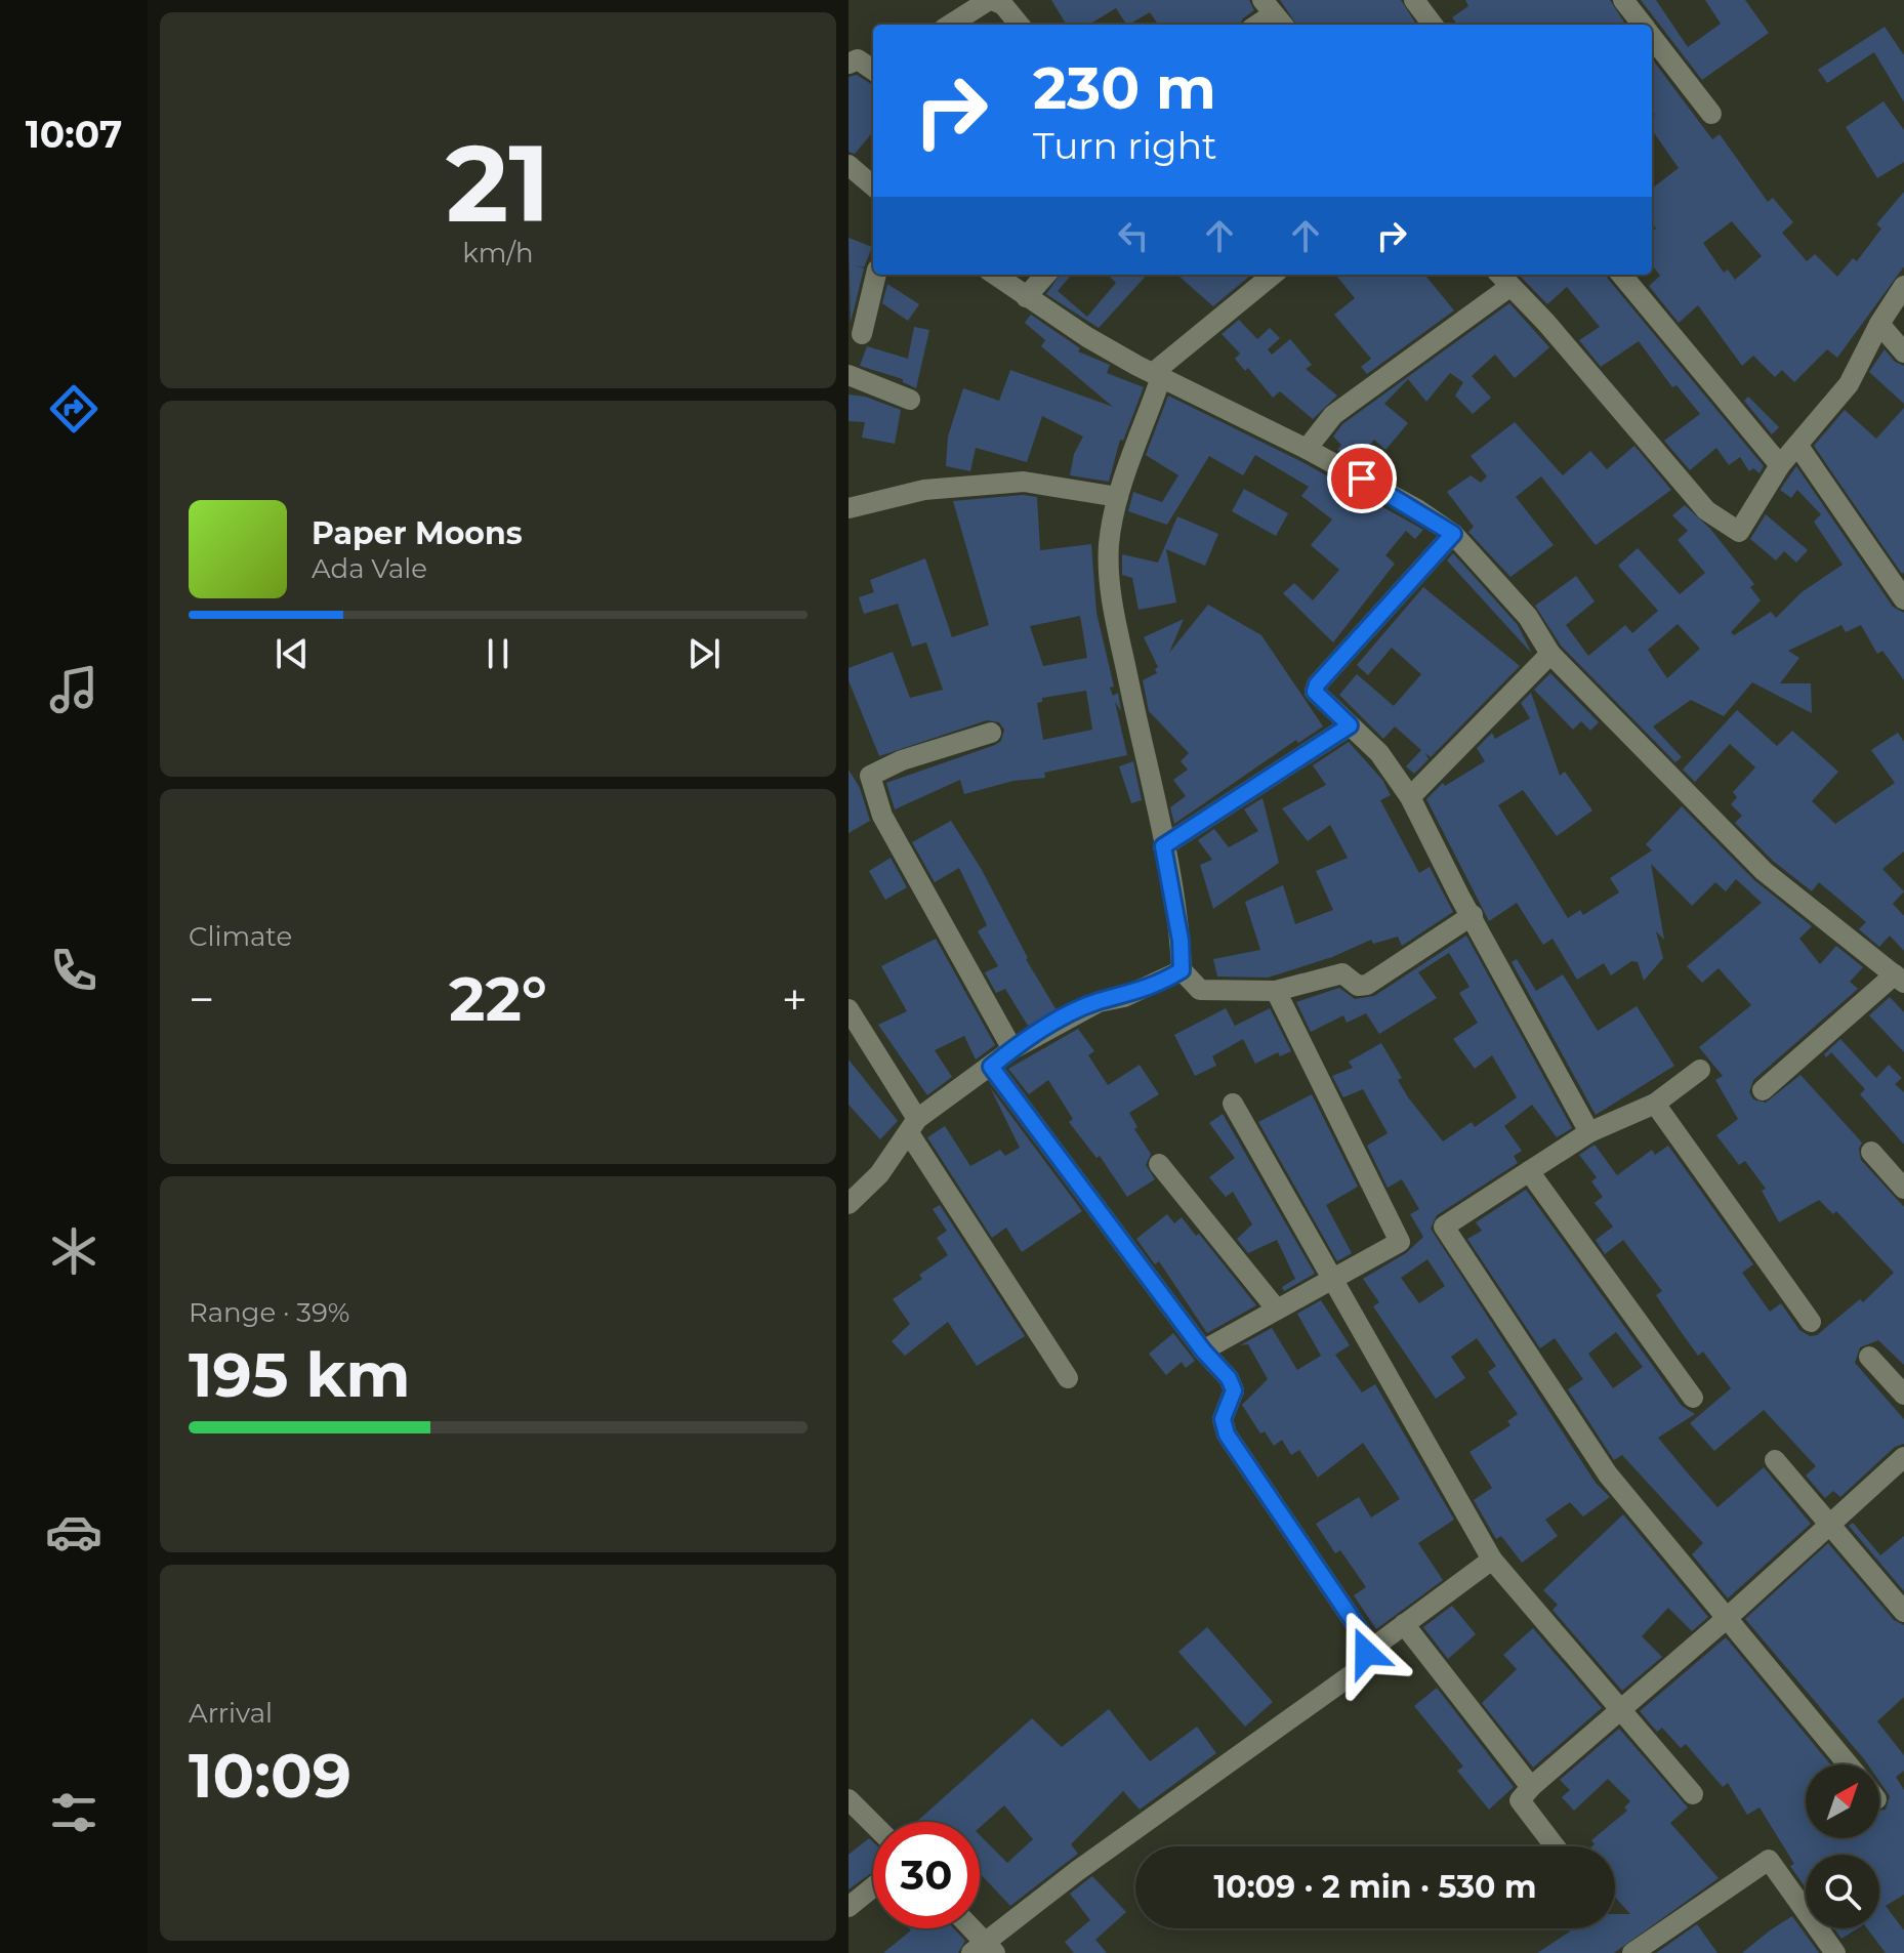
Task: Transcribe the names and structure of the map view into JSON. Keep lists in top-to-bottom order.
{
  "north": "top right",
  "page": {
    "tabs": "10:07",
    "tile": [
      ["21", "km/h"],
      "Climate",
      ["Range · 39%", "195 km"],
      ["Arrival", "10:09"]
    ],
    "turn": ["230 m", "Turn right"],
    "song": ["Paper Moons", "Ada Vale"],
    "heat": ["−", "22°", "+"],
    "limit": "30",
    "trip": "10:09 · 2 min · 530 m"
  }
}
